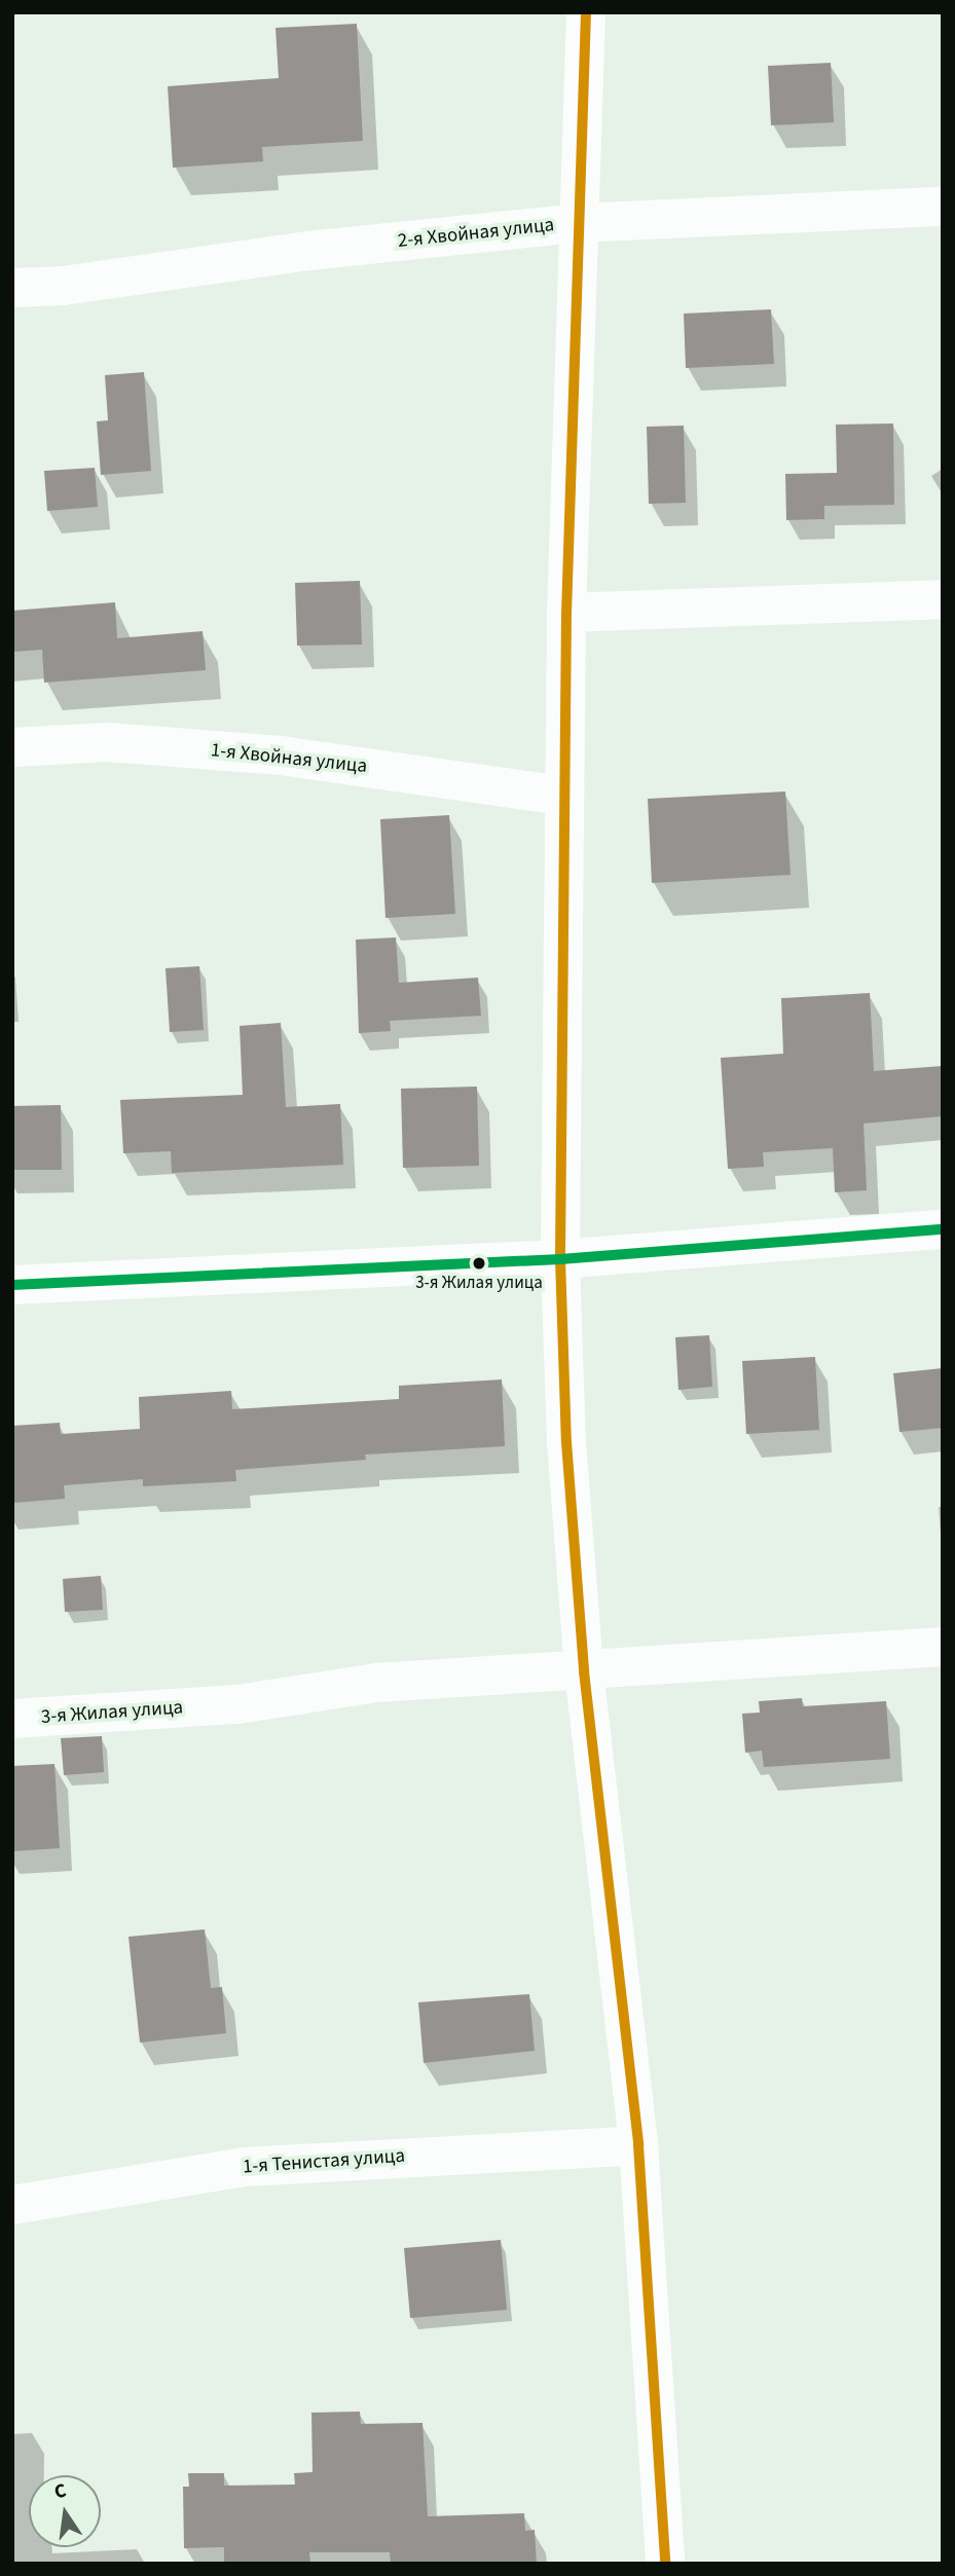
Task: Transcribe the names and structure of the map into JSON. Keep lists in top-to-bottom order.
{
  "streets": {
    "street": [
      "2-я Хвойная улица",
      "1-я Хвойная улица",
      "3-я Жилая улица",
      "1-я Тенистая улица"
    ]
  },
  "places": ["3-я Жилая улица"],
  "north": "top"
}
